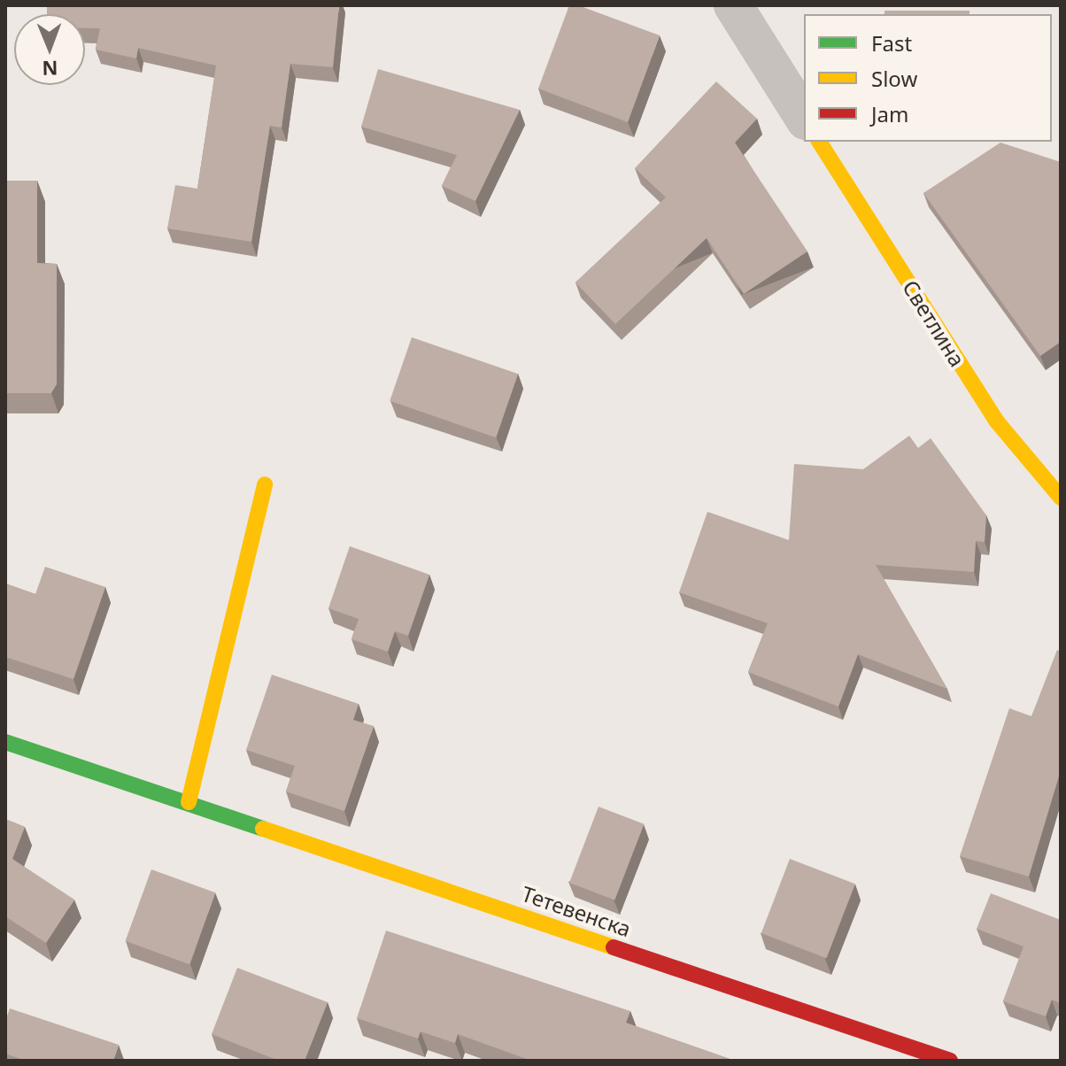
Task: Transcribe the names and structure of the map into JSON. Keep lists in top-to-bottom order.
{
  "streets": {
    "street": ["Светлина", "Тетевенска"]
  },
  "legend": ["Fast", "Slow", "Jam"],
  "north": "bottom"
}
